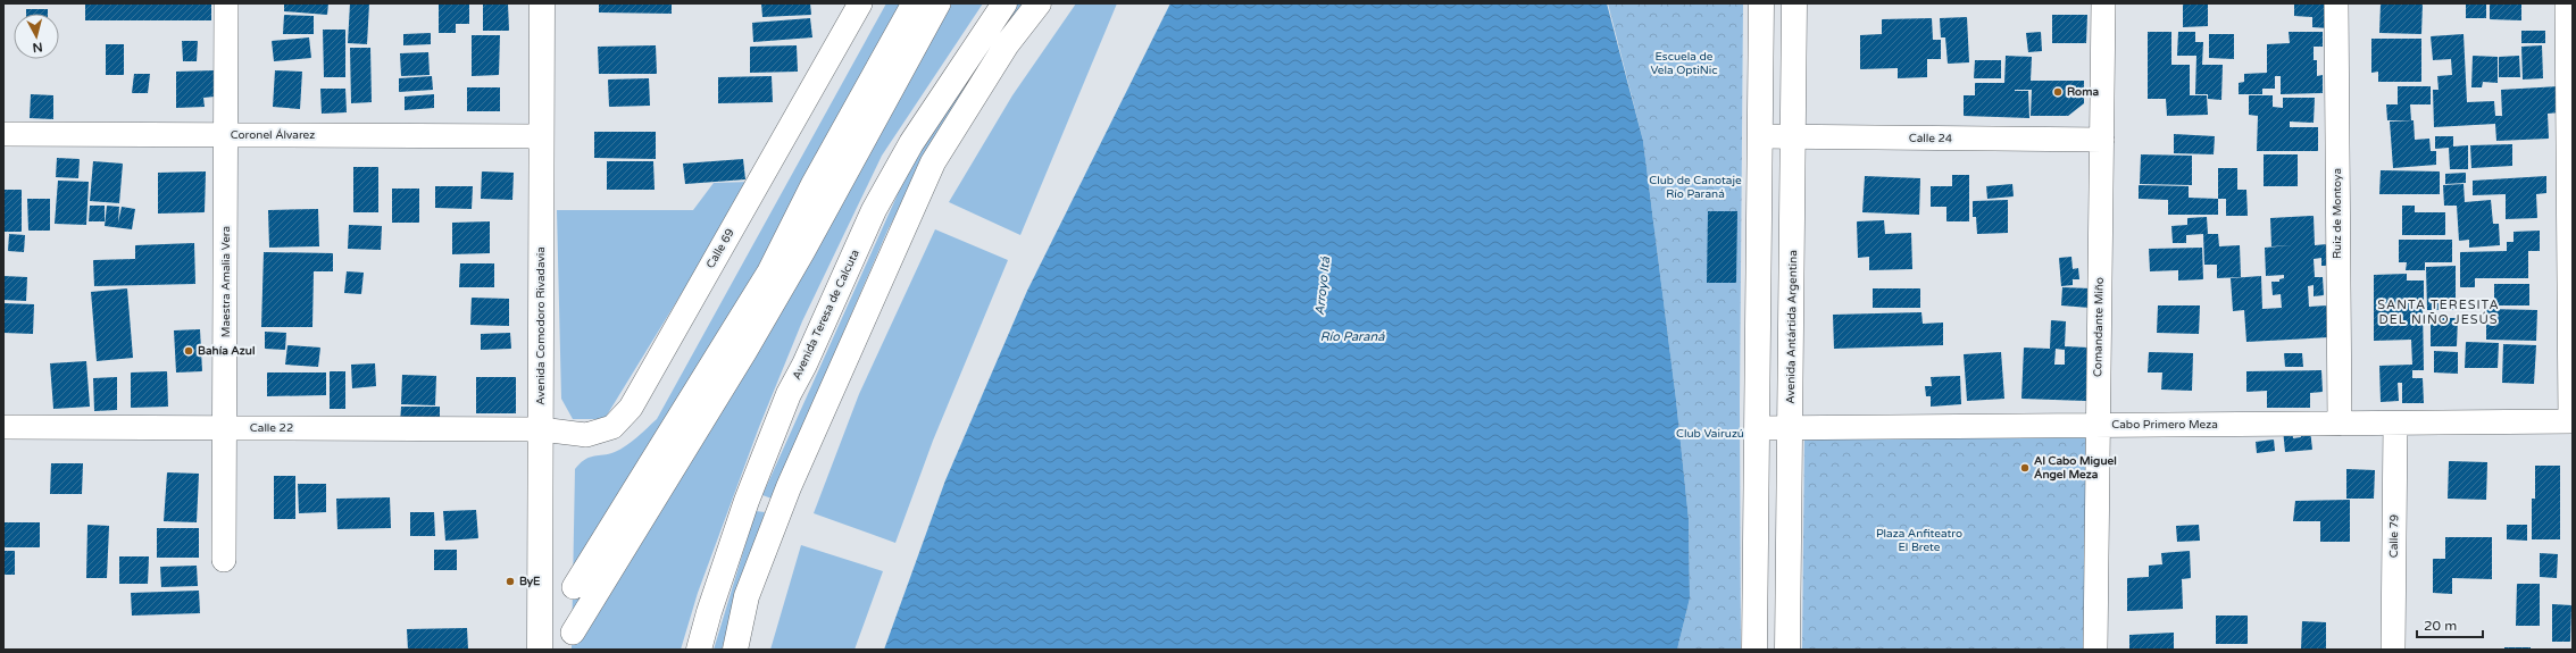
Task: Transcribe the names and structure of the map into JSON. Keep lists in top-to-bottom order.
{
  "streets": {
    "main road": ["Avenida Teresa de Calcuta", "Avenida Comodoro Rivadavia", "Avenida Antártida Argentina"],
    "street": [
      "Coronel Álvarez",
      "Calle 24",
      "Ruiz de Montoya",
      "Calle 69",
      "Maestra Amalia Vera",
      "Comandante Miño",
      "Cabo Primero Meza",
      "Calle 22",
      "Calle 79"
    ]
  },
  "crossings": [
    ["Coronel Álvarez", "Maestra Amalia Vera"],
    ["Coronel Álvarez", "Avenida Comodoro Rivadavia"],
    ["Calle 24", "Avenida Antártida Argentina"],
    ["Calle 24", "Comandante Miño"],
    ["Ruiz de Montoya", "Cabo Primero Meza"],
    ["Calle 69", "Avenida Comodoro Rivadavia"],
    ["Calle 69", "Calle 22"],
    ["Maestra Amalia Vera", "Calle 22"],
    ["Avenida Comodoro Rivadavia", "Calle 22"],
    ["Avenida Antártida Argentina", "Cabo Primero Meza"],
    ["Comandante Miño", "Cabo Primero Meza"],
    ["Cabo Primero Meza", "Calle 79"]
  ],
  "districts": ["SANTA TERESITA DEL NIÑO JESÚS"],
  "water": ["Arroyo Itá", "Río Paraná"],
  "parks": [
    "Escuela de Vela OptiNic",
    "Club de Canotaje Río Paraná",
    "Club Vairuzú",
    "Plaza Anfiteatro El Brete"
  ],
  "places": [
    "Roma",
    "Bahía Azul",
    "Al Cabo Miguel Ángel Meza",
    "ByE"
  ],
  "scale_bar": "20 m",
  "north": "bottom"
}
